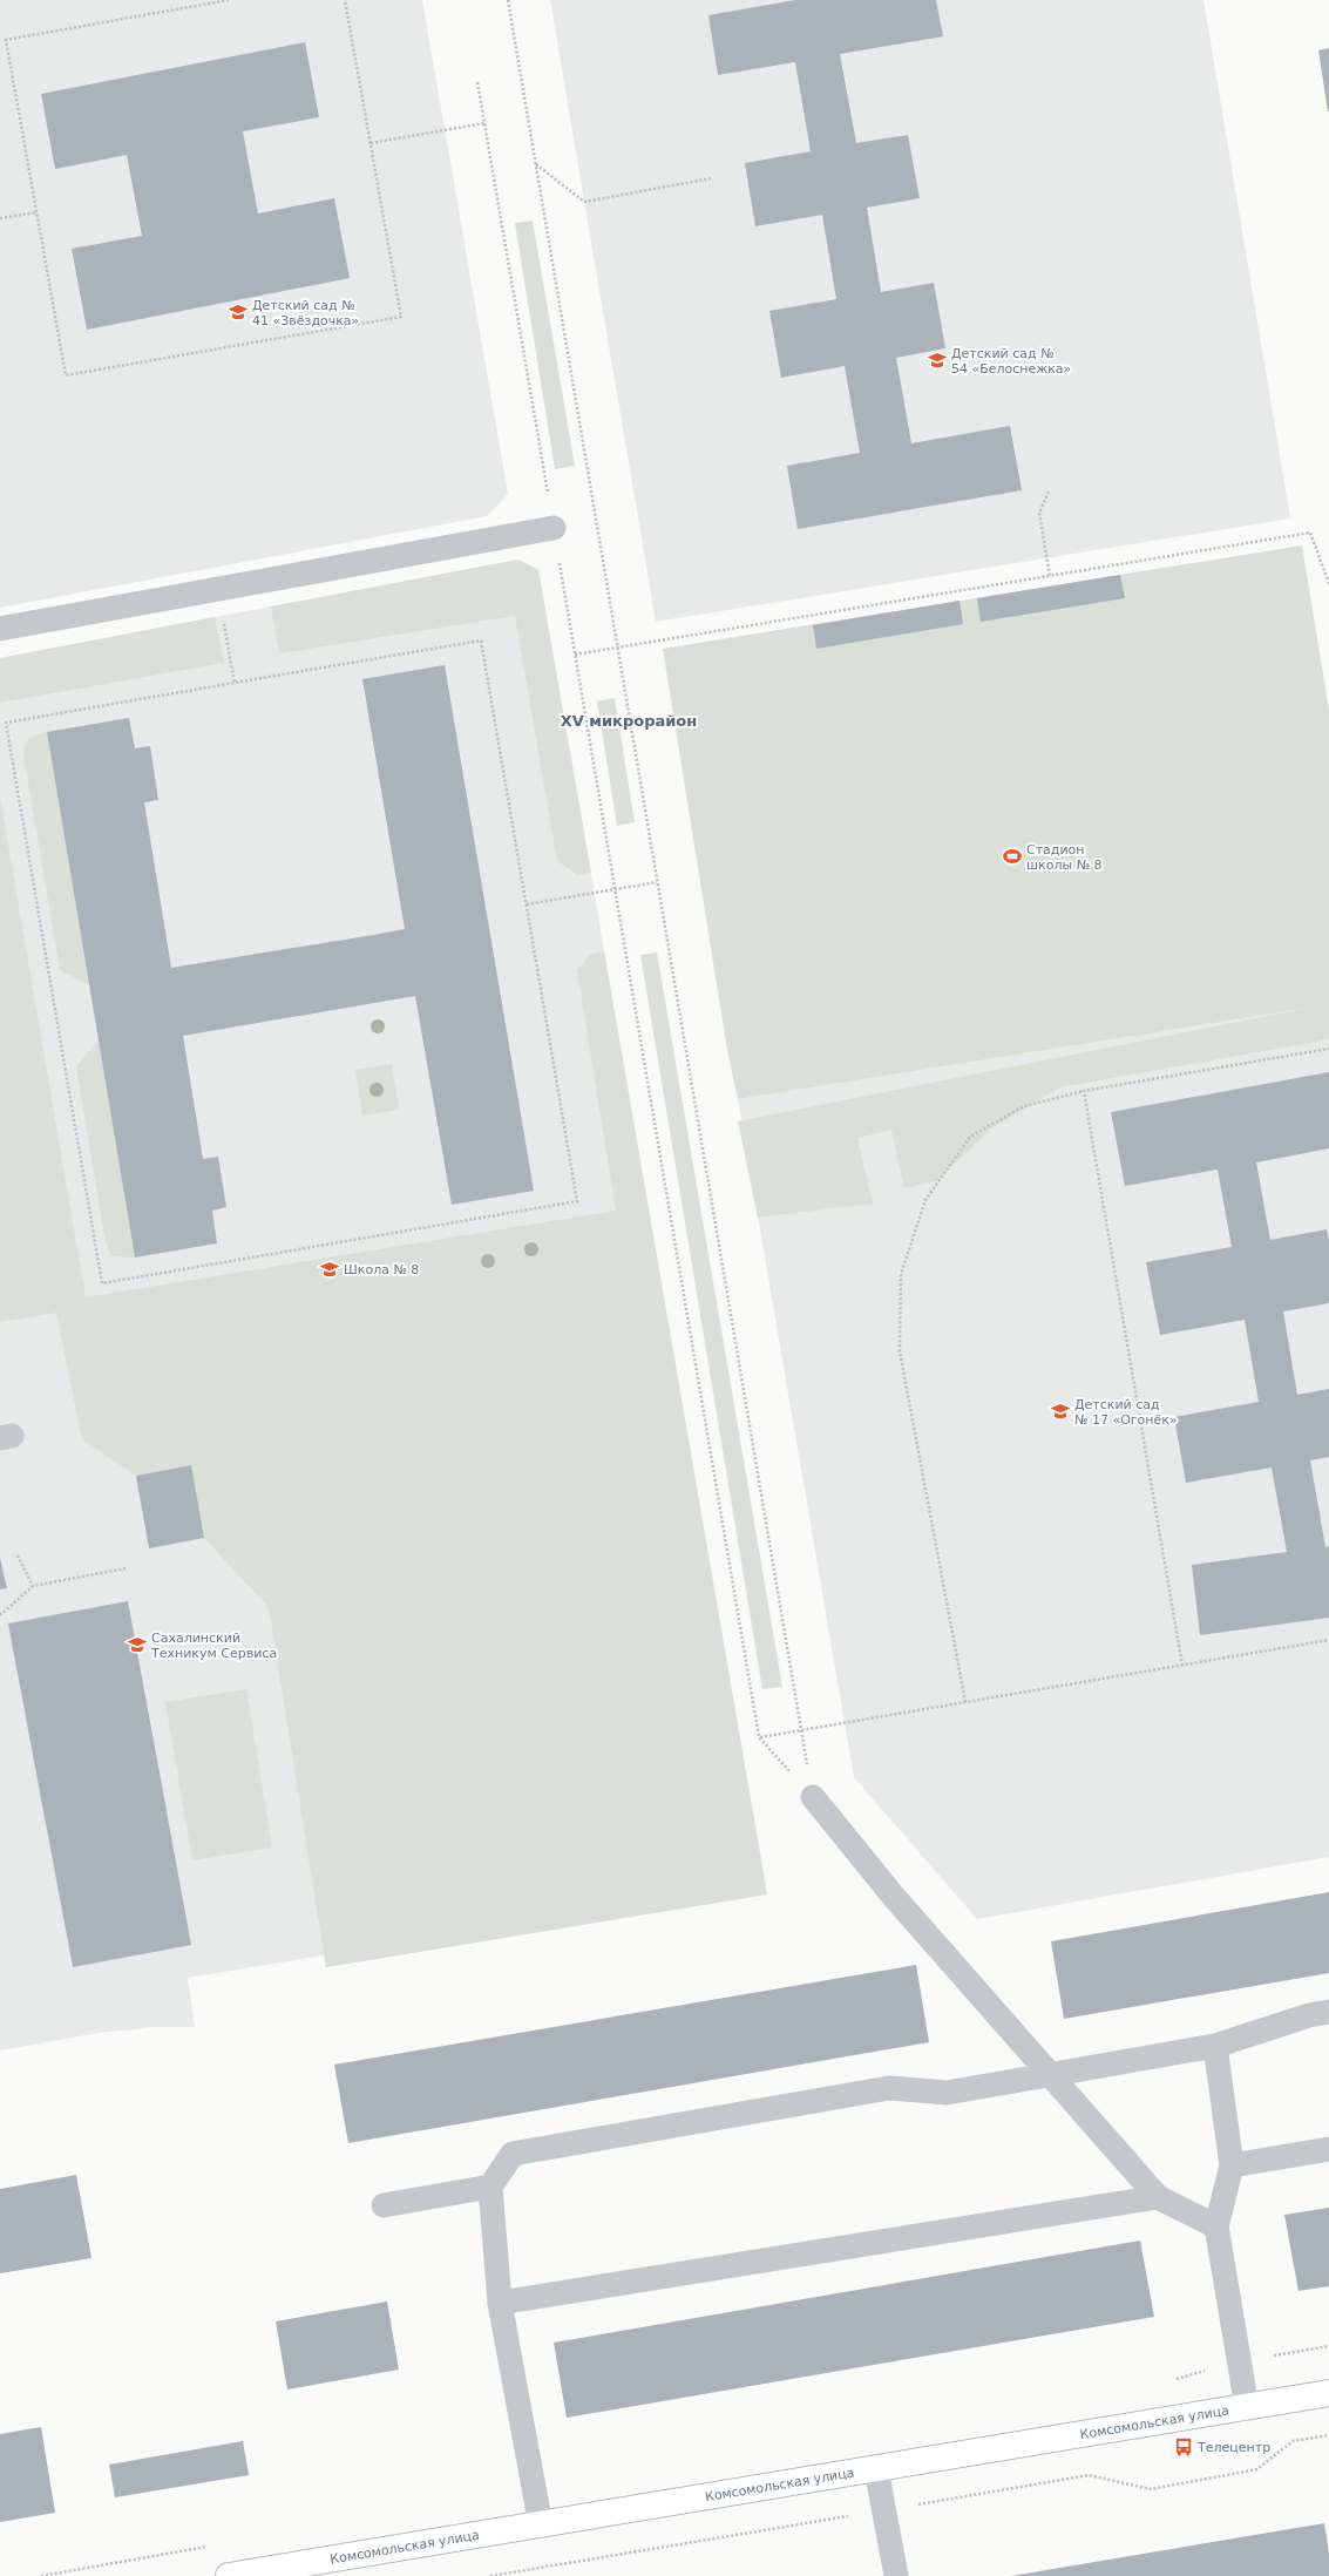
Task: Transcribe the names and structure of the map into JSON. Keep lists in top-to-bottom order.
{
  "streets": {
    "main road": ["Комсомольская улица"]
  },
  "districts": ["XV микрорайон"],
  "places": {
    "school or university": [
      "Детский сад № 41 «Звёздочка»",
      "Детский сад № 54 «Белоснежка»",
      "Школа № 8",
      "Детский сад № 17 «Огонёк»",
      "Сахалинский Техникум Сервиса"
    ],
    "sports": ["Стадион школы № 8"],
    "bus stop": ["Телецентр"]
  }
}
